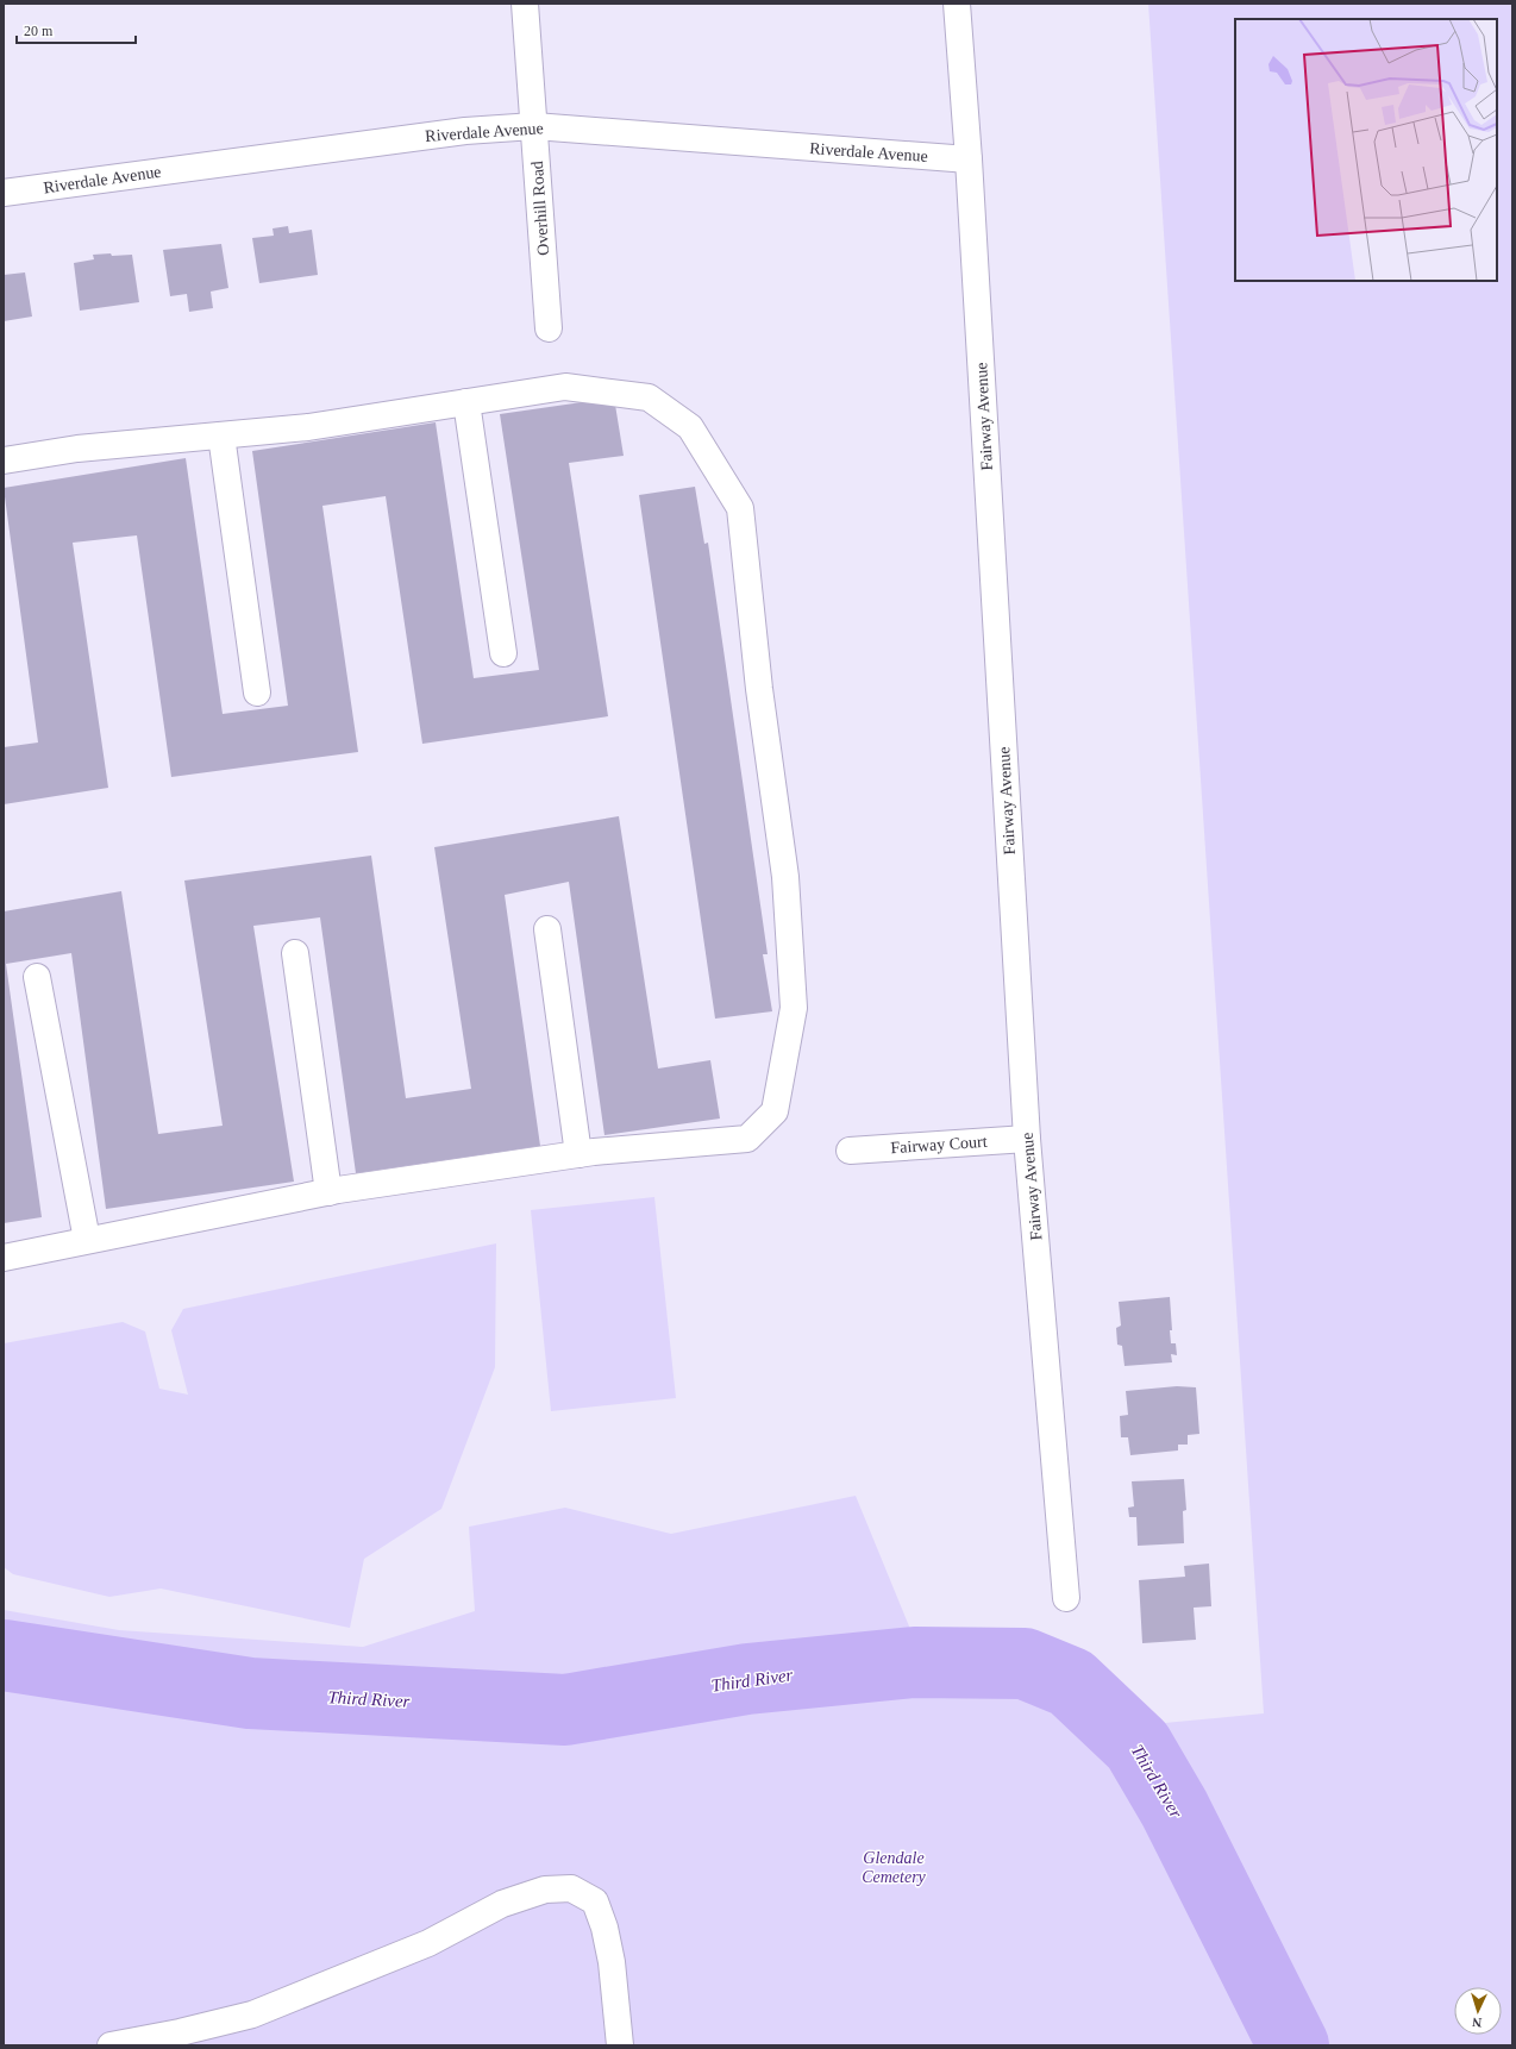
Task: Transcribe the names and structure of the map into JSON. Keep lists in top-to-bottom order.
{
  "streets": {
    "street": [
      "Riverdale Avenue",
      "Overhill Road",
      "Fairway Avenue",
      "Fairway Court"
    ]
  },
  "crossings": [
    ["Riverdale Avenue", "Overhill Road"],
    ["Riverdale Avenue", "Fairway Avenue"],
    ["Fairway Avenue", "Fairway Court"]
  ],
  "water": ["Third River"],
  "parks": ["Glendale Cemetery"],
  "scale_bar": "20 m",
  "north": "bottom"
}
